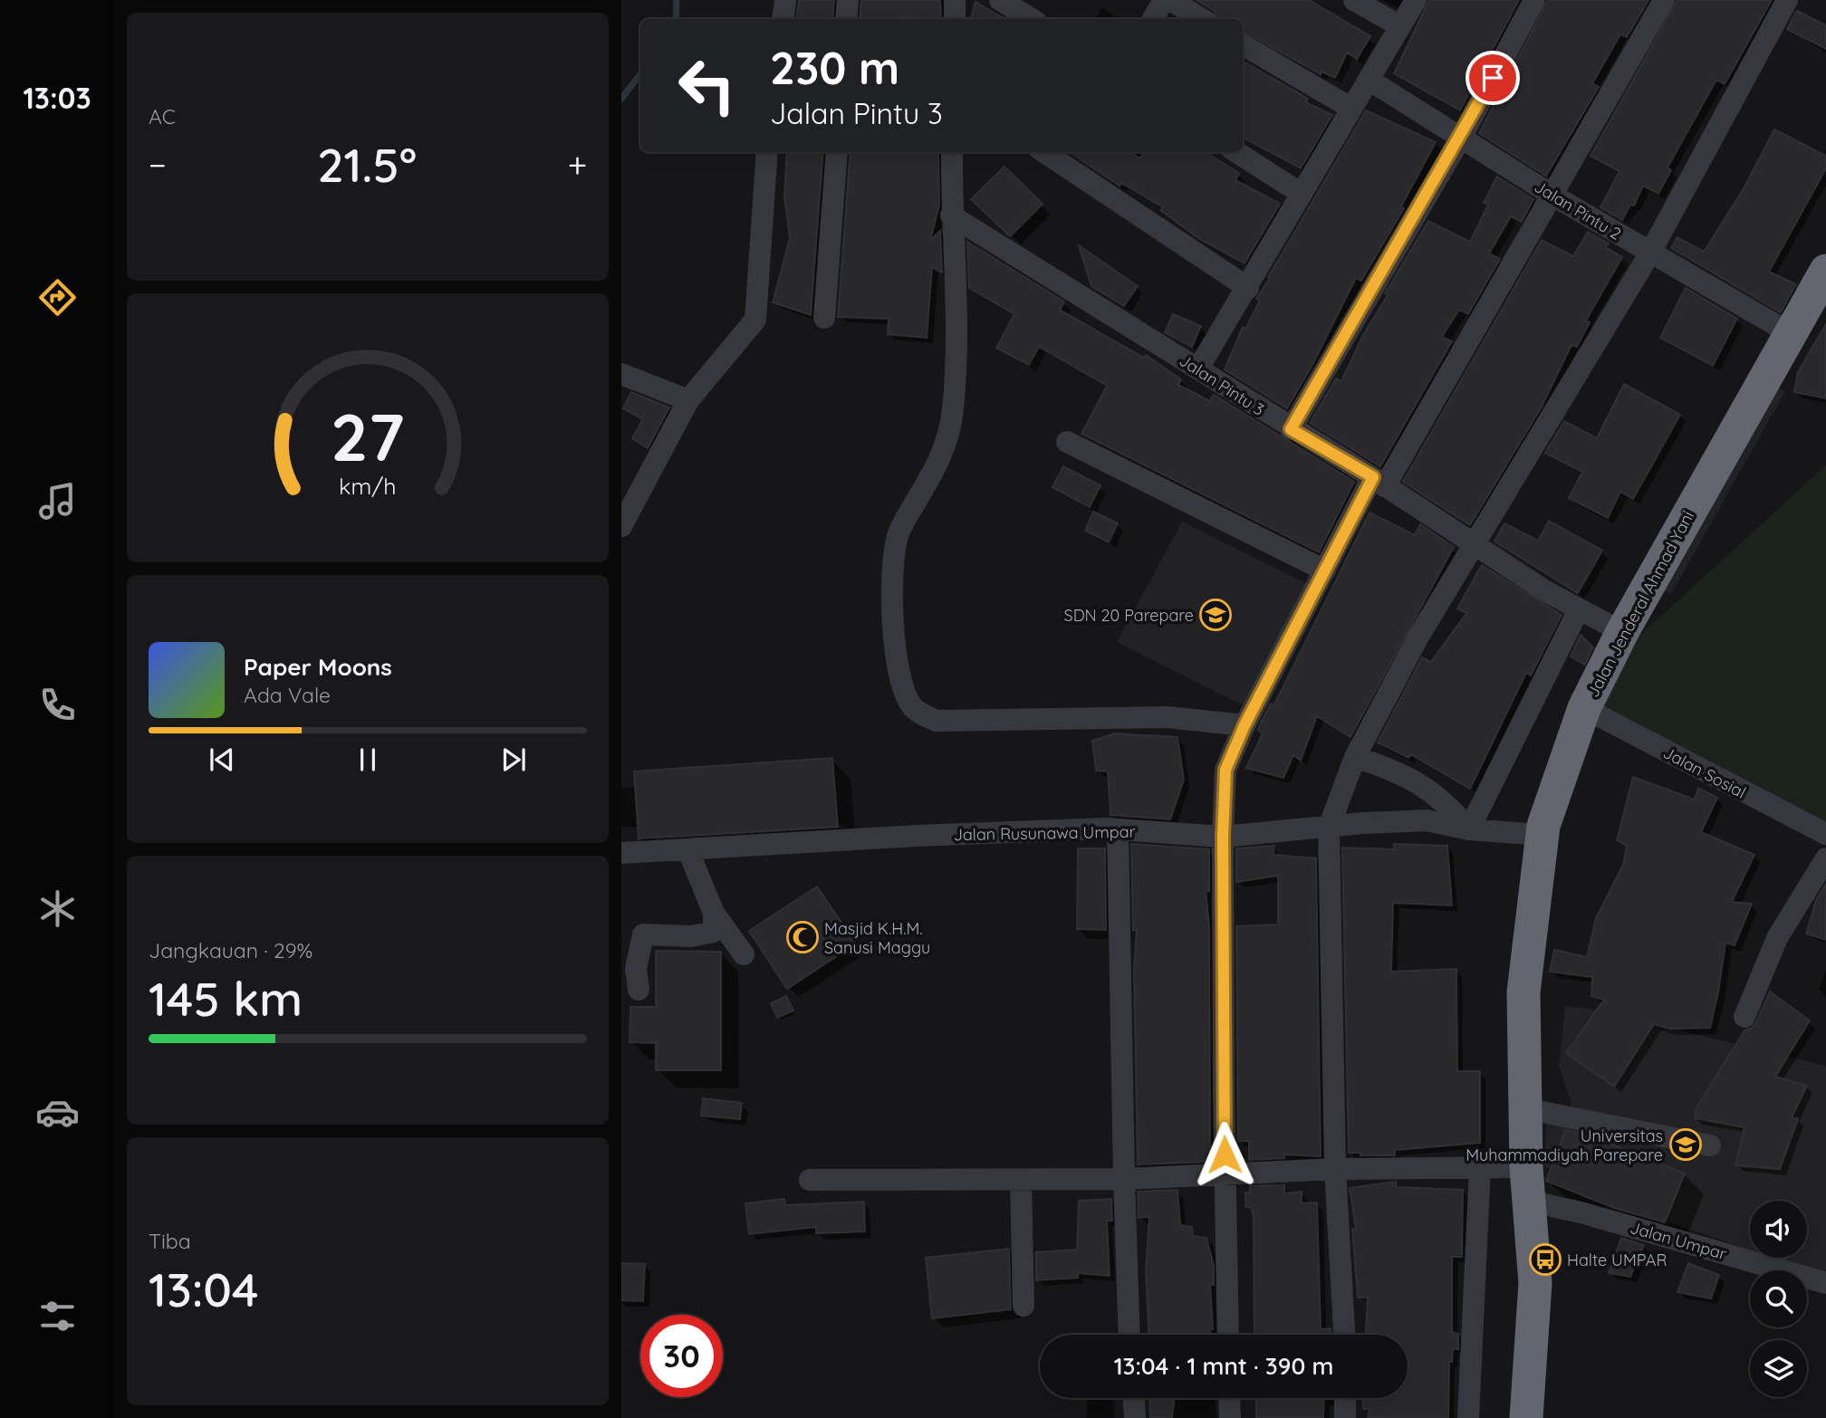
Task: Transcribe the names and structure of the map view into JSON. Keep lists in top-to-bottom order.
{
  "streets": {
    "highway": ["Jalan Jenderal Ahmad Yani"],
    "street": [
      "Jalan Pintu 2",
      "Jalan Pintu 3",
      "Jalan Sosial",
      "Jalan Rusunawa Umpar",
      "Jalan Umpar"
    ]
  },
  "crossings": [
    ["Jalan Pintu 2", "Jalan Jenderal Ahmad Yani"],
    ["Jalan Pintu 3", "Jalan Jenderal Ahmad Yani"],
    ["Jalan Jenderal Ahmad Yani", "Jalan Sosial"],
    ["Jalan Jenderal Ahmad Yani", "Jalan Rusunawa Umpar"],
    ["Jalan Jenderal Ahmad Yani", "Jalan Umpar"]
  ],
  "places": {
    "school or university": ["SDN 20 Parepare", "Universitas Muhammadiyah Parepare"],
    "mosque": ["Masjid K.H.M. Sanusi Maggu"],
    "bus stop": ["Halte UMPAR"]
  },
  "page": {
    "tabs": "13:03",
    "tile": [
      "AC",
      ["Jangkauan · 29%", "145 km"],
      ["Tiba", "13:04"]
    ],
    "turn": ["230 m", "Jalan Pintu 3"],
    "heat": ["−", "21.5°", "+"],
    "song": ["Paper Moons", "Ada Vale"],
    "limit": "30",
    "trip": "13:04 · 1 mnt · 390 m",
    "gauge": ["27", "km/h"]
  }
}
